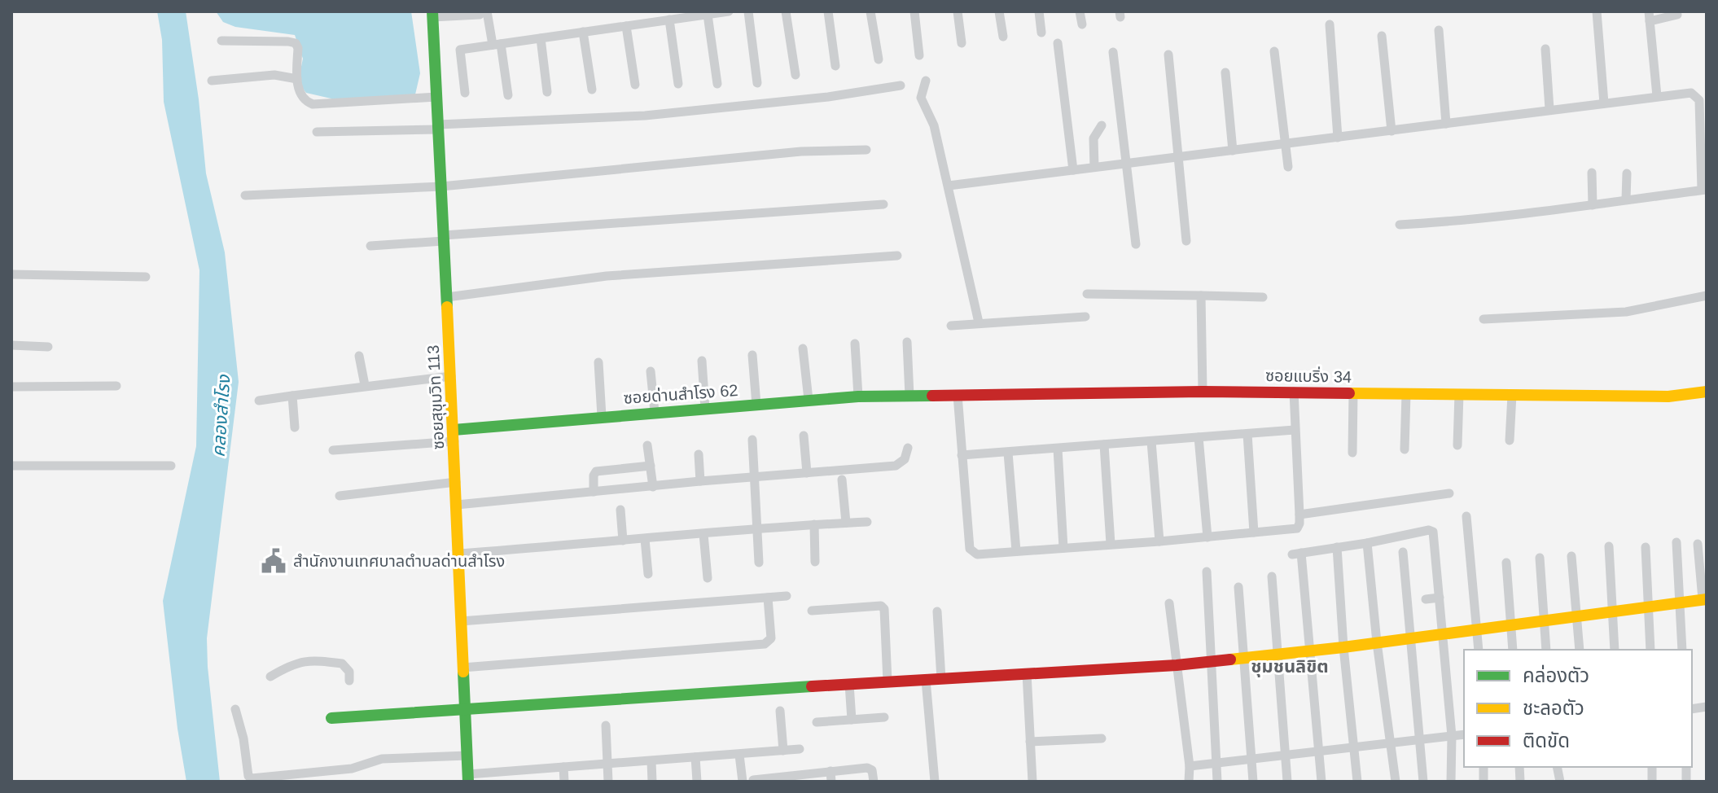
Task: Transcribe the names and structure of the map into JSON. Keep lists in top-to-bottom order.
{
  "streets": {
    "street": ["ซอยแบริ่ง 34", "ซอยด่านสำโรง 62", "ซอยสุขุมวิท 113"]
  },
  "crossings": [
    ["ซอยแบริ่ง 34", "ซอยด่านสำโรง 62"],
    ["ซอยด่านสำโรง 62", "ซอยสุขุมวิท 113"]
  ],
  "districts": ["ชุมชนลิขิต"],
  "water": ["คลองสำโรง"],
  "places": {
    "public building": ["สำนักงานเทศบาลตำบลด่านสำโรง"]
  },
  "legend": ["คล่องตัว", "ชะลอตัว", "ติดขัด"]
}
